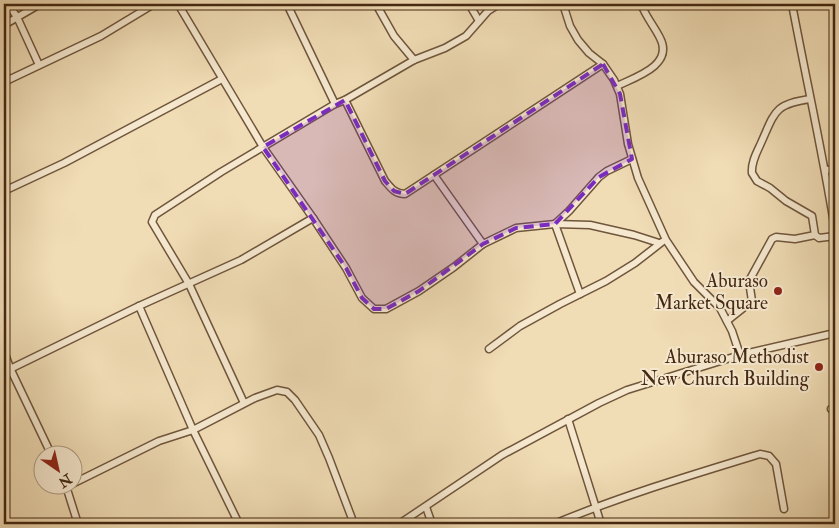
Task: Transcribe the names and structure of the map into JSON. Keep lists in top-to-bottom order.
{
  "places": ["Aburaso Market Square", "Aburaso Methodist New Church Building"],
  "north": "bottom right"
}
